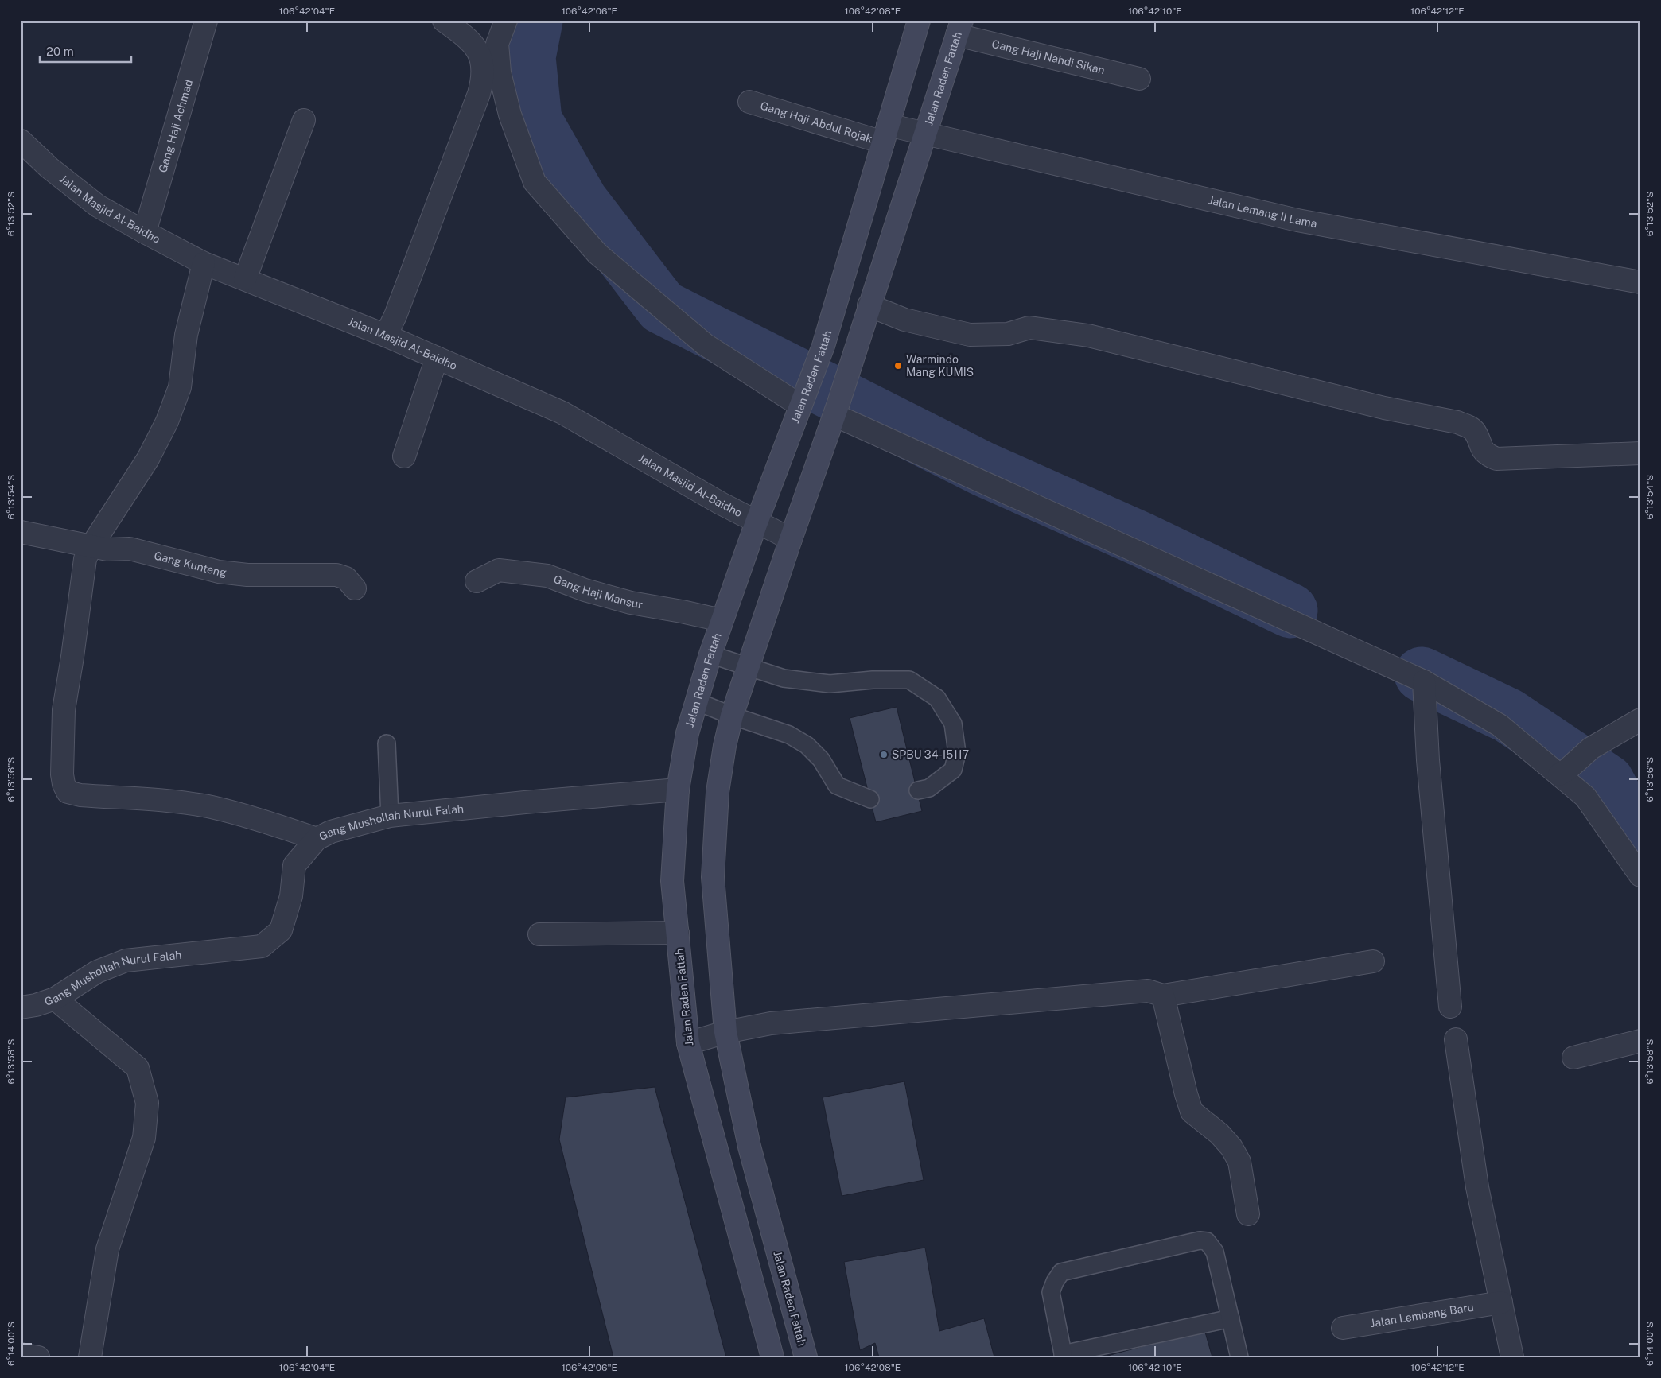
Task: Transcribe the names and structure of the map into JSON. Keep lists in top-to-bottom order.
{
  "streets": {
    "main road": ["Jalan Raden Fattah"],
    "street": [
      "Gang Haji Nahdi Sikan",
      "Gang Haji Abdul Rojak",
      "Gang Haji Achmad",
      "Jalan Masjid Al-Baidho",
      "Jalan Lemang II Lama",
      "Gang Kunteng",
      "Gang Haji Mansur",
      "Gang Mushollah Nurul Falah",
      "Jalan Lembang Baru"
    ]
  },
  "crossings": [
    ["Gang Haji Nahdi Sikan", "Jalan Raden Fattah"],
    ["Jalan Raden Fattah", "Gang Haji Abdul Rojak"],
    ["Jalan Raden Fattah", "Jalan Masjid Al-Baidho"],
    ["Jalan Raden Fattah", "Jalan Lemang II Lama"],
    ["Jalan Raden Fattah", "Gang Haji Mansur"],
    ["Jalan Raden Fattah", "Gang Mushollah Nurul Falah"],
    ["Gang Haji Abdul Rojak", "Jalan Lemang II Lama"],
    ["Gang Haji Achmad", "Jalan Masjid Al-Baidho"]
  ],
  "places": ["Warmindo Mang KUMIS", "SPBU 34-15117"],
  "scale_bar": "20 m",
  "coordinates": [
    "106°42'04\"E",
    "106°42'06\"E",
    "106°42'08\"E",
    "106°42'10\"E",
    "106°42'12\"E",
    "6°13'52\"S",
    "6°13'54\"S",
    "6°13'56\"S",
    "6°13'58\"S",
    "6°14'00\"S"
  ]
}
